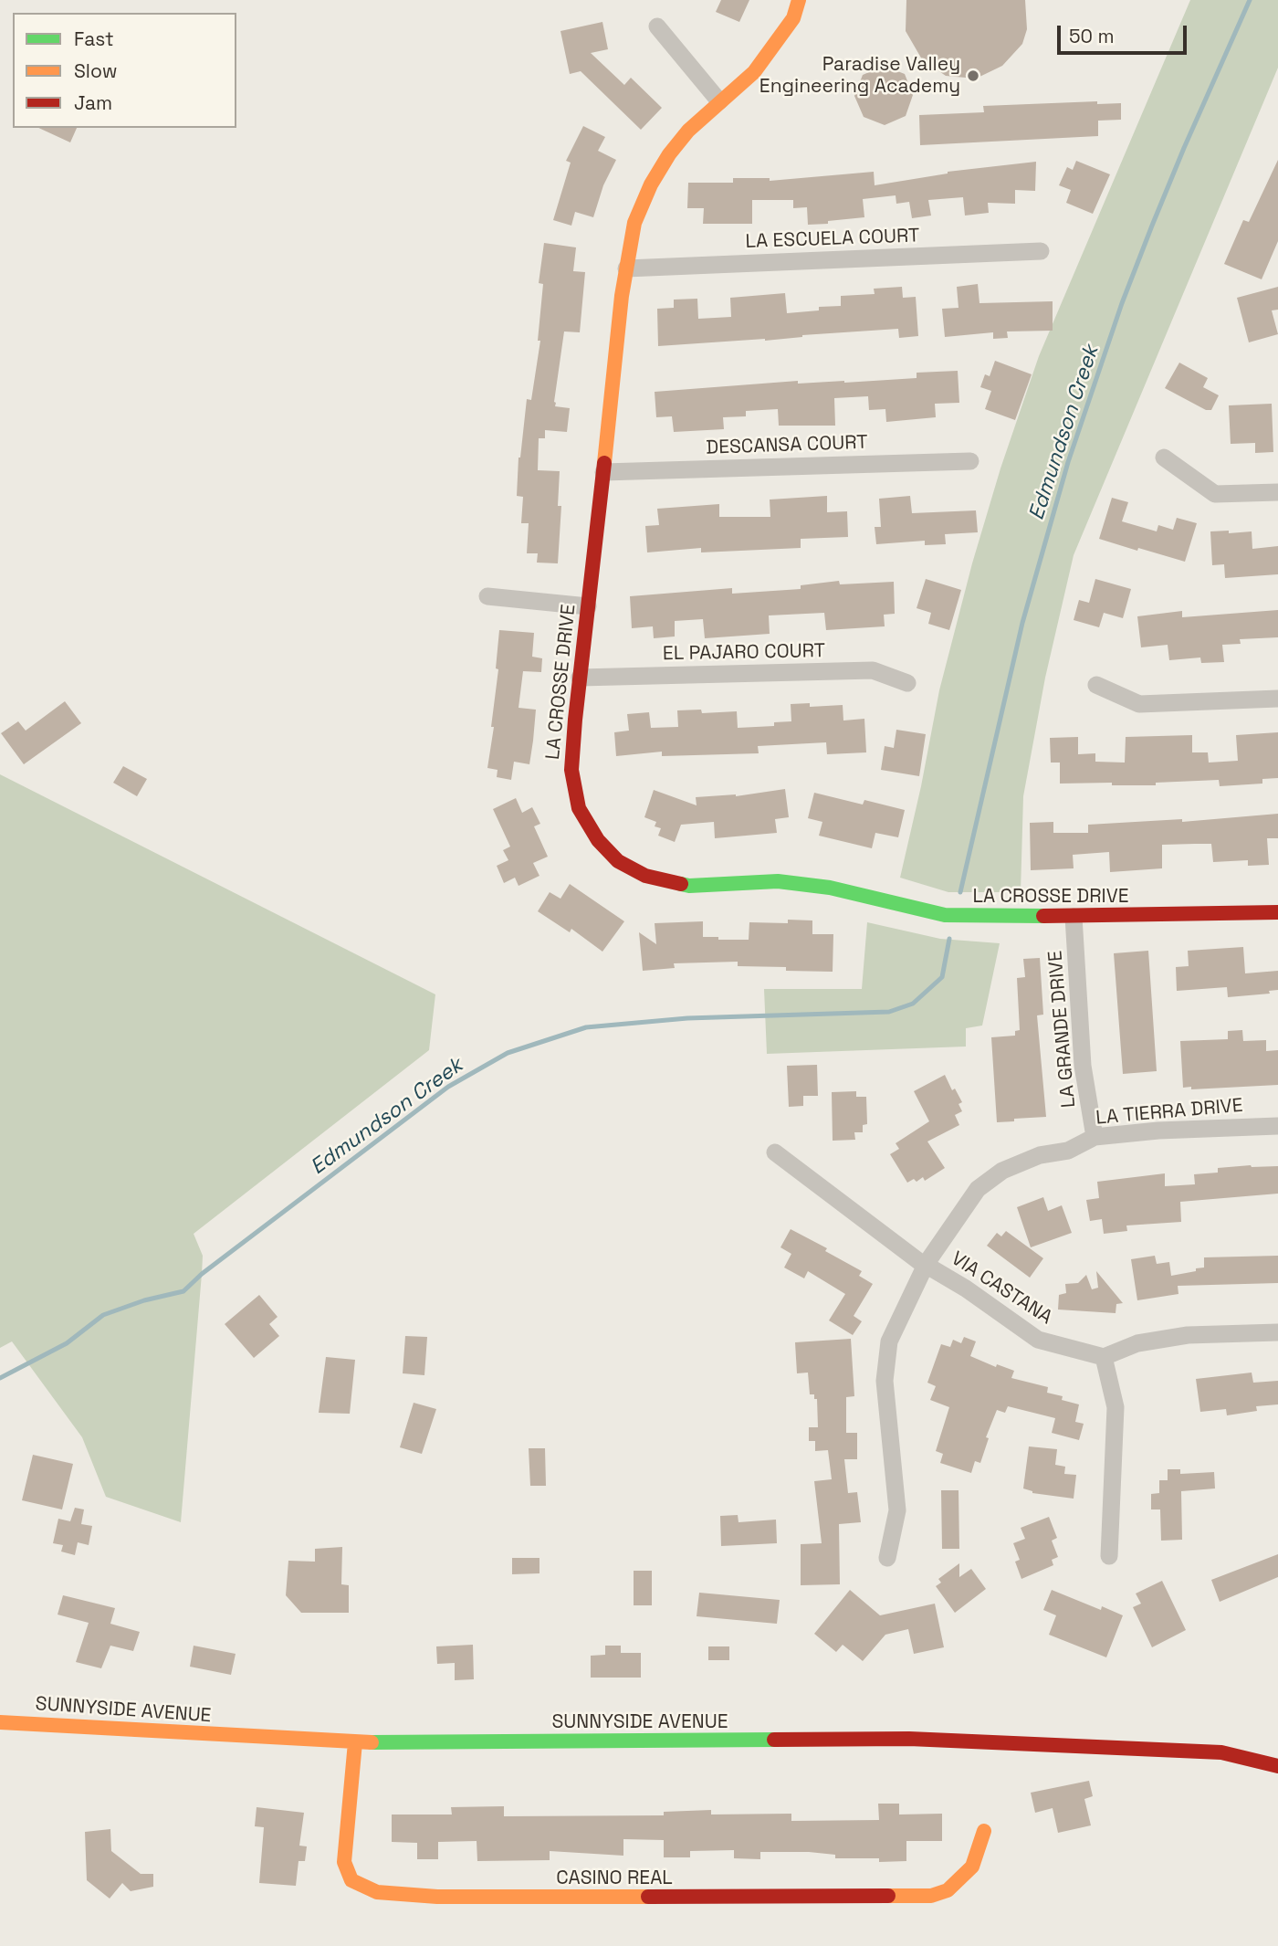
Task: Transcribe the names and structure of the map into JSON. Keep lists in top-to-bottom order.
{
  "streets": {
    "street": [
      "LA ESCUELA COURT",
      "DESCANSA COURT",
      "EL PAJARO COURT",
      "LA CROSSE DRIVE",
      "LA GRANDE DRIVE",
      "LA TIERRA DRIVE",
      "VIA CASTANA",
      "SUNNYSIDE AVENUE",
      "CASINO REAL"
    ]
  },
  "crossings": [
    ["LA ESCUELA COURT", "LA CROSSE DRIVE"],
    ["DESCANSA COURT", "LA CROSSE DRIVE"],
    ["EL PAJARO COURT", "LA CROSSE DRIVE"],
    ["LA CROSSE DRIVE", "LA GRANDE DRIVE"],
    ["LA GRANDE DRIVE", "LA TIERRA DRIVE"],
    ["LA TIERRA DRIVE", "VIA CASTANA"],
    ["SUNNYSIDE AVENUE", "CASINO REAL"]
  ],
  "water": ["Edmundson Creek"],
  "places": ["Paradise Valley Engineering Academy"],
  "legend": ["Fast", "Slow", "Jam"],
  "scale_bar": "50 m"
}
